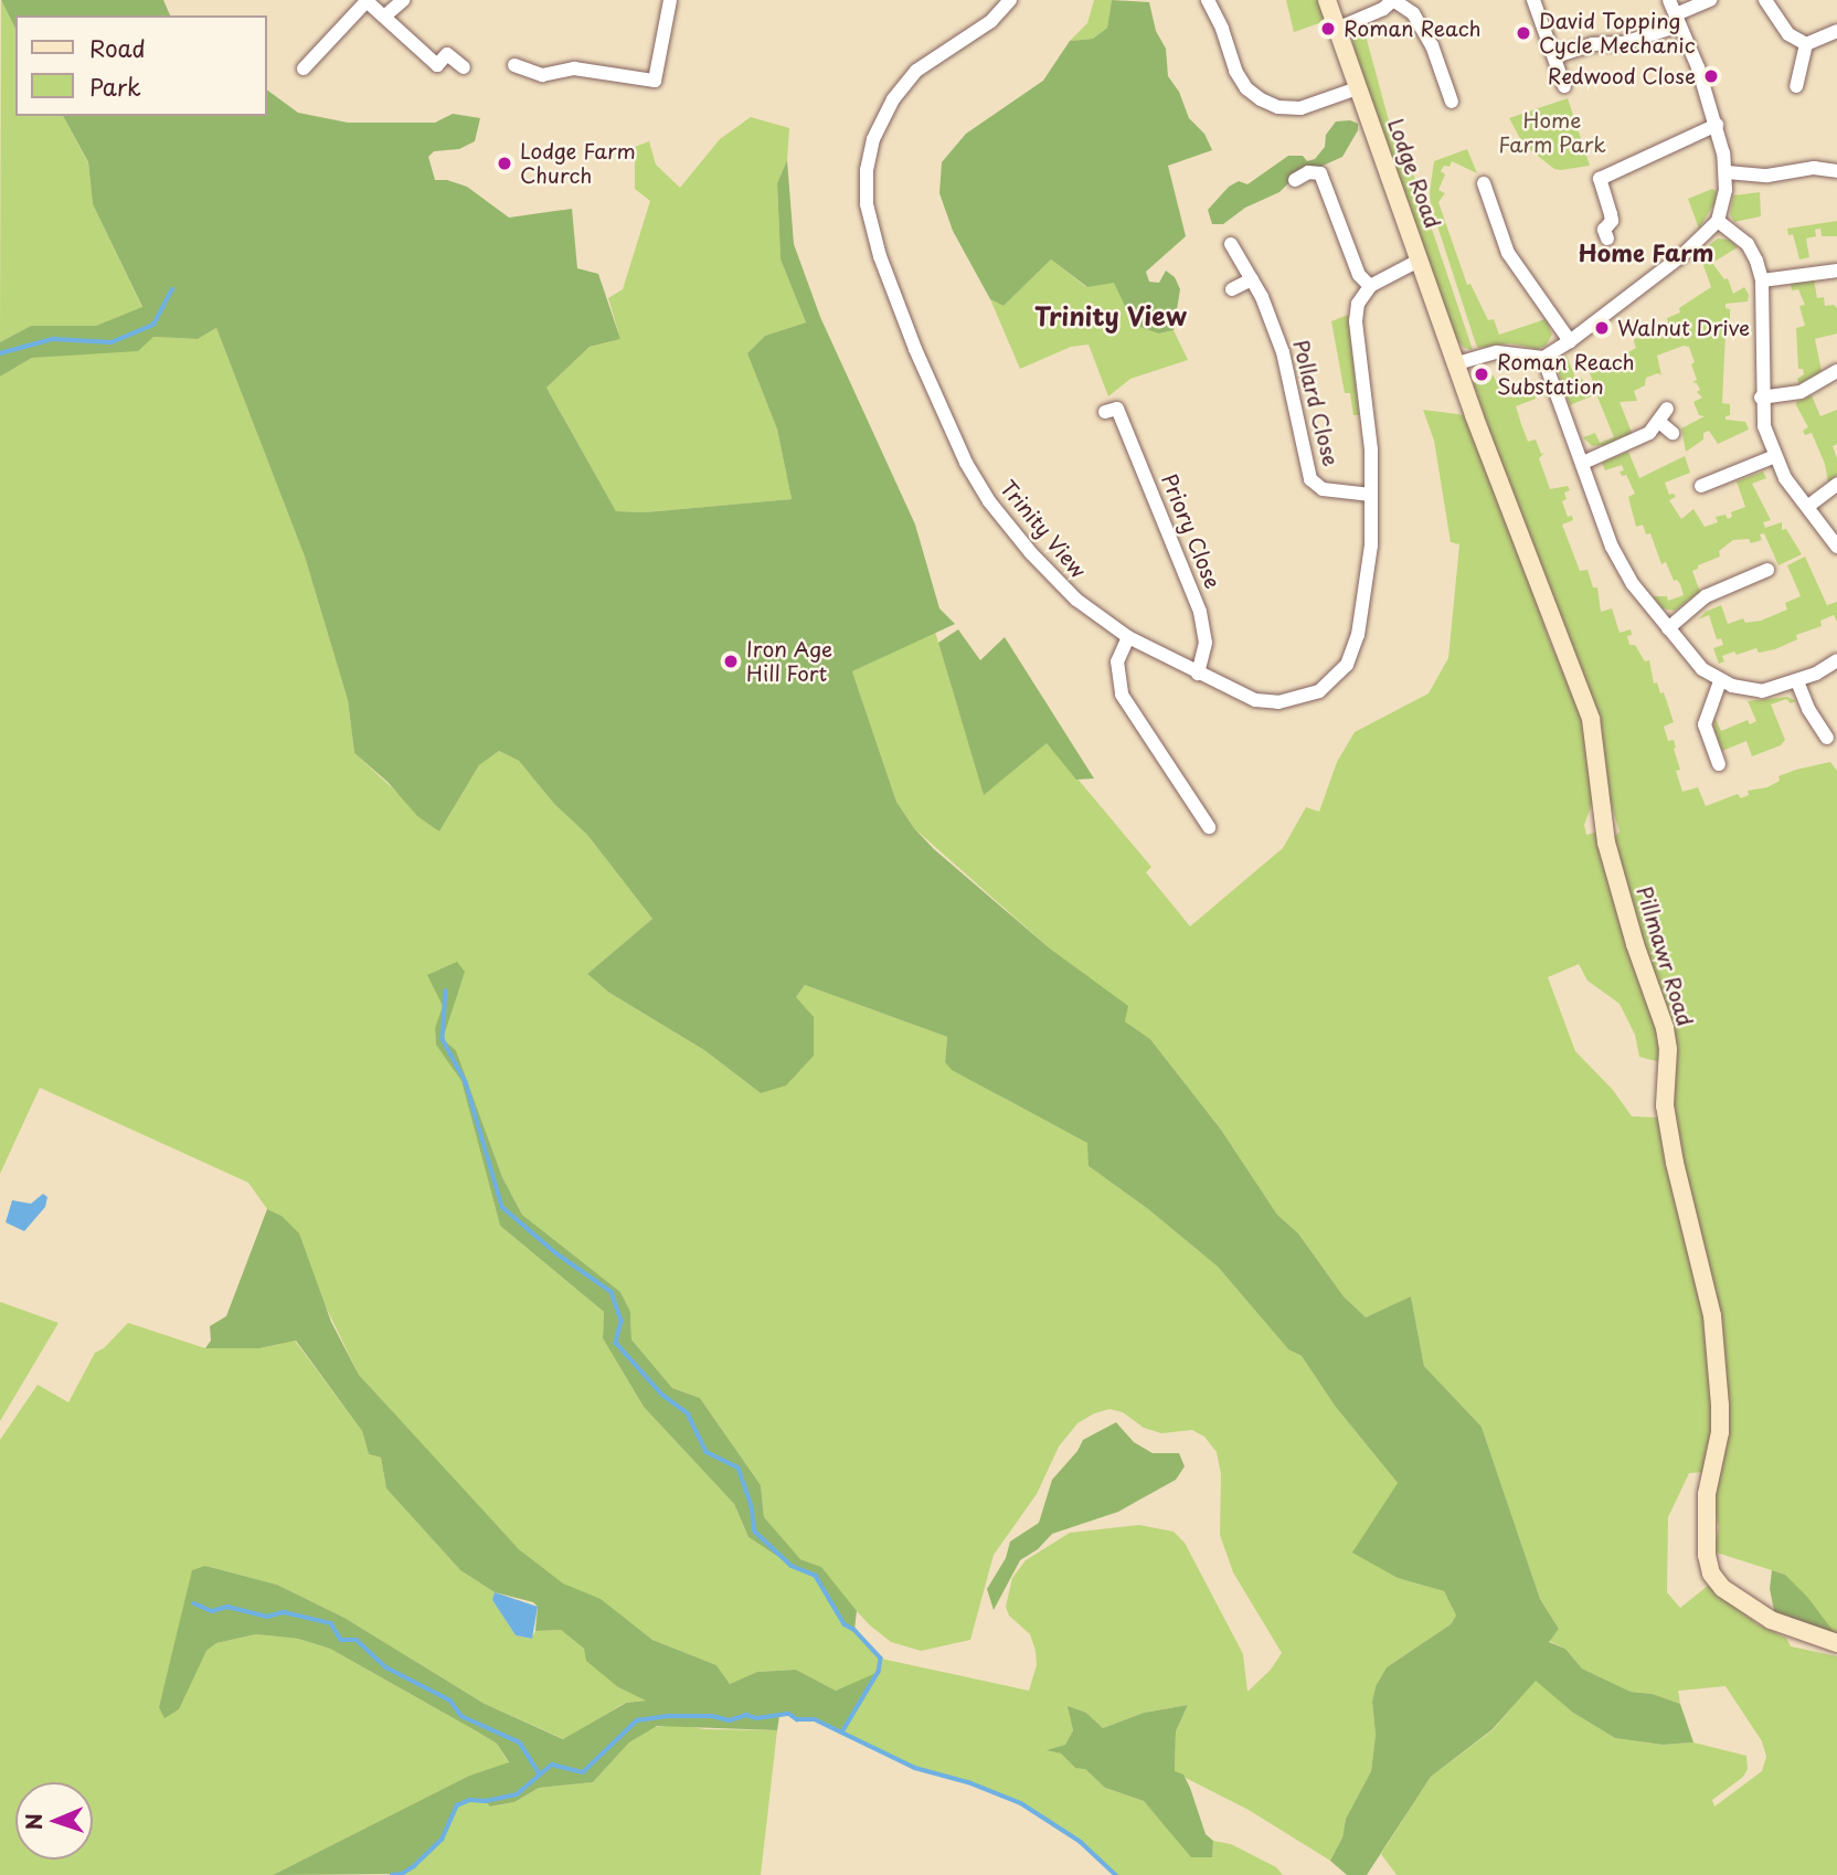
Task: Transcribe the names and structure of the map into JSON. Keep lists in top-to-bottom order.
{
  "streets": {
    "street": [
      "Lodge Road",
      "Pollard Close",
      "Trinity View",
      "Priory Close",
      "Pillmawr Road"
    ]
  },
  "crossings": [
    ["Lodge Road", "Pillmawr Road"],
    ["Pollard Close", "Trinity View"],
    ["Trinity View", "Priory Close"]
  ],
  "districts": ["Home Farm", "Trinity View"],
  "parks": ["Home Farm Park"],
  "places": [
    "Roman Reach",
    "David Topping Cycle Mechanic",
    "Redwood Close",
    "Lodge Farm Church",
    "Walnut Drive",
    "Roman Reach Substation",
    "Iron Age Hill Fort"
  ],
  "legend": ["Road", "Park"],
  "north": "left"
}
